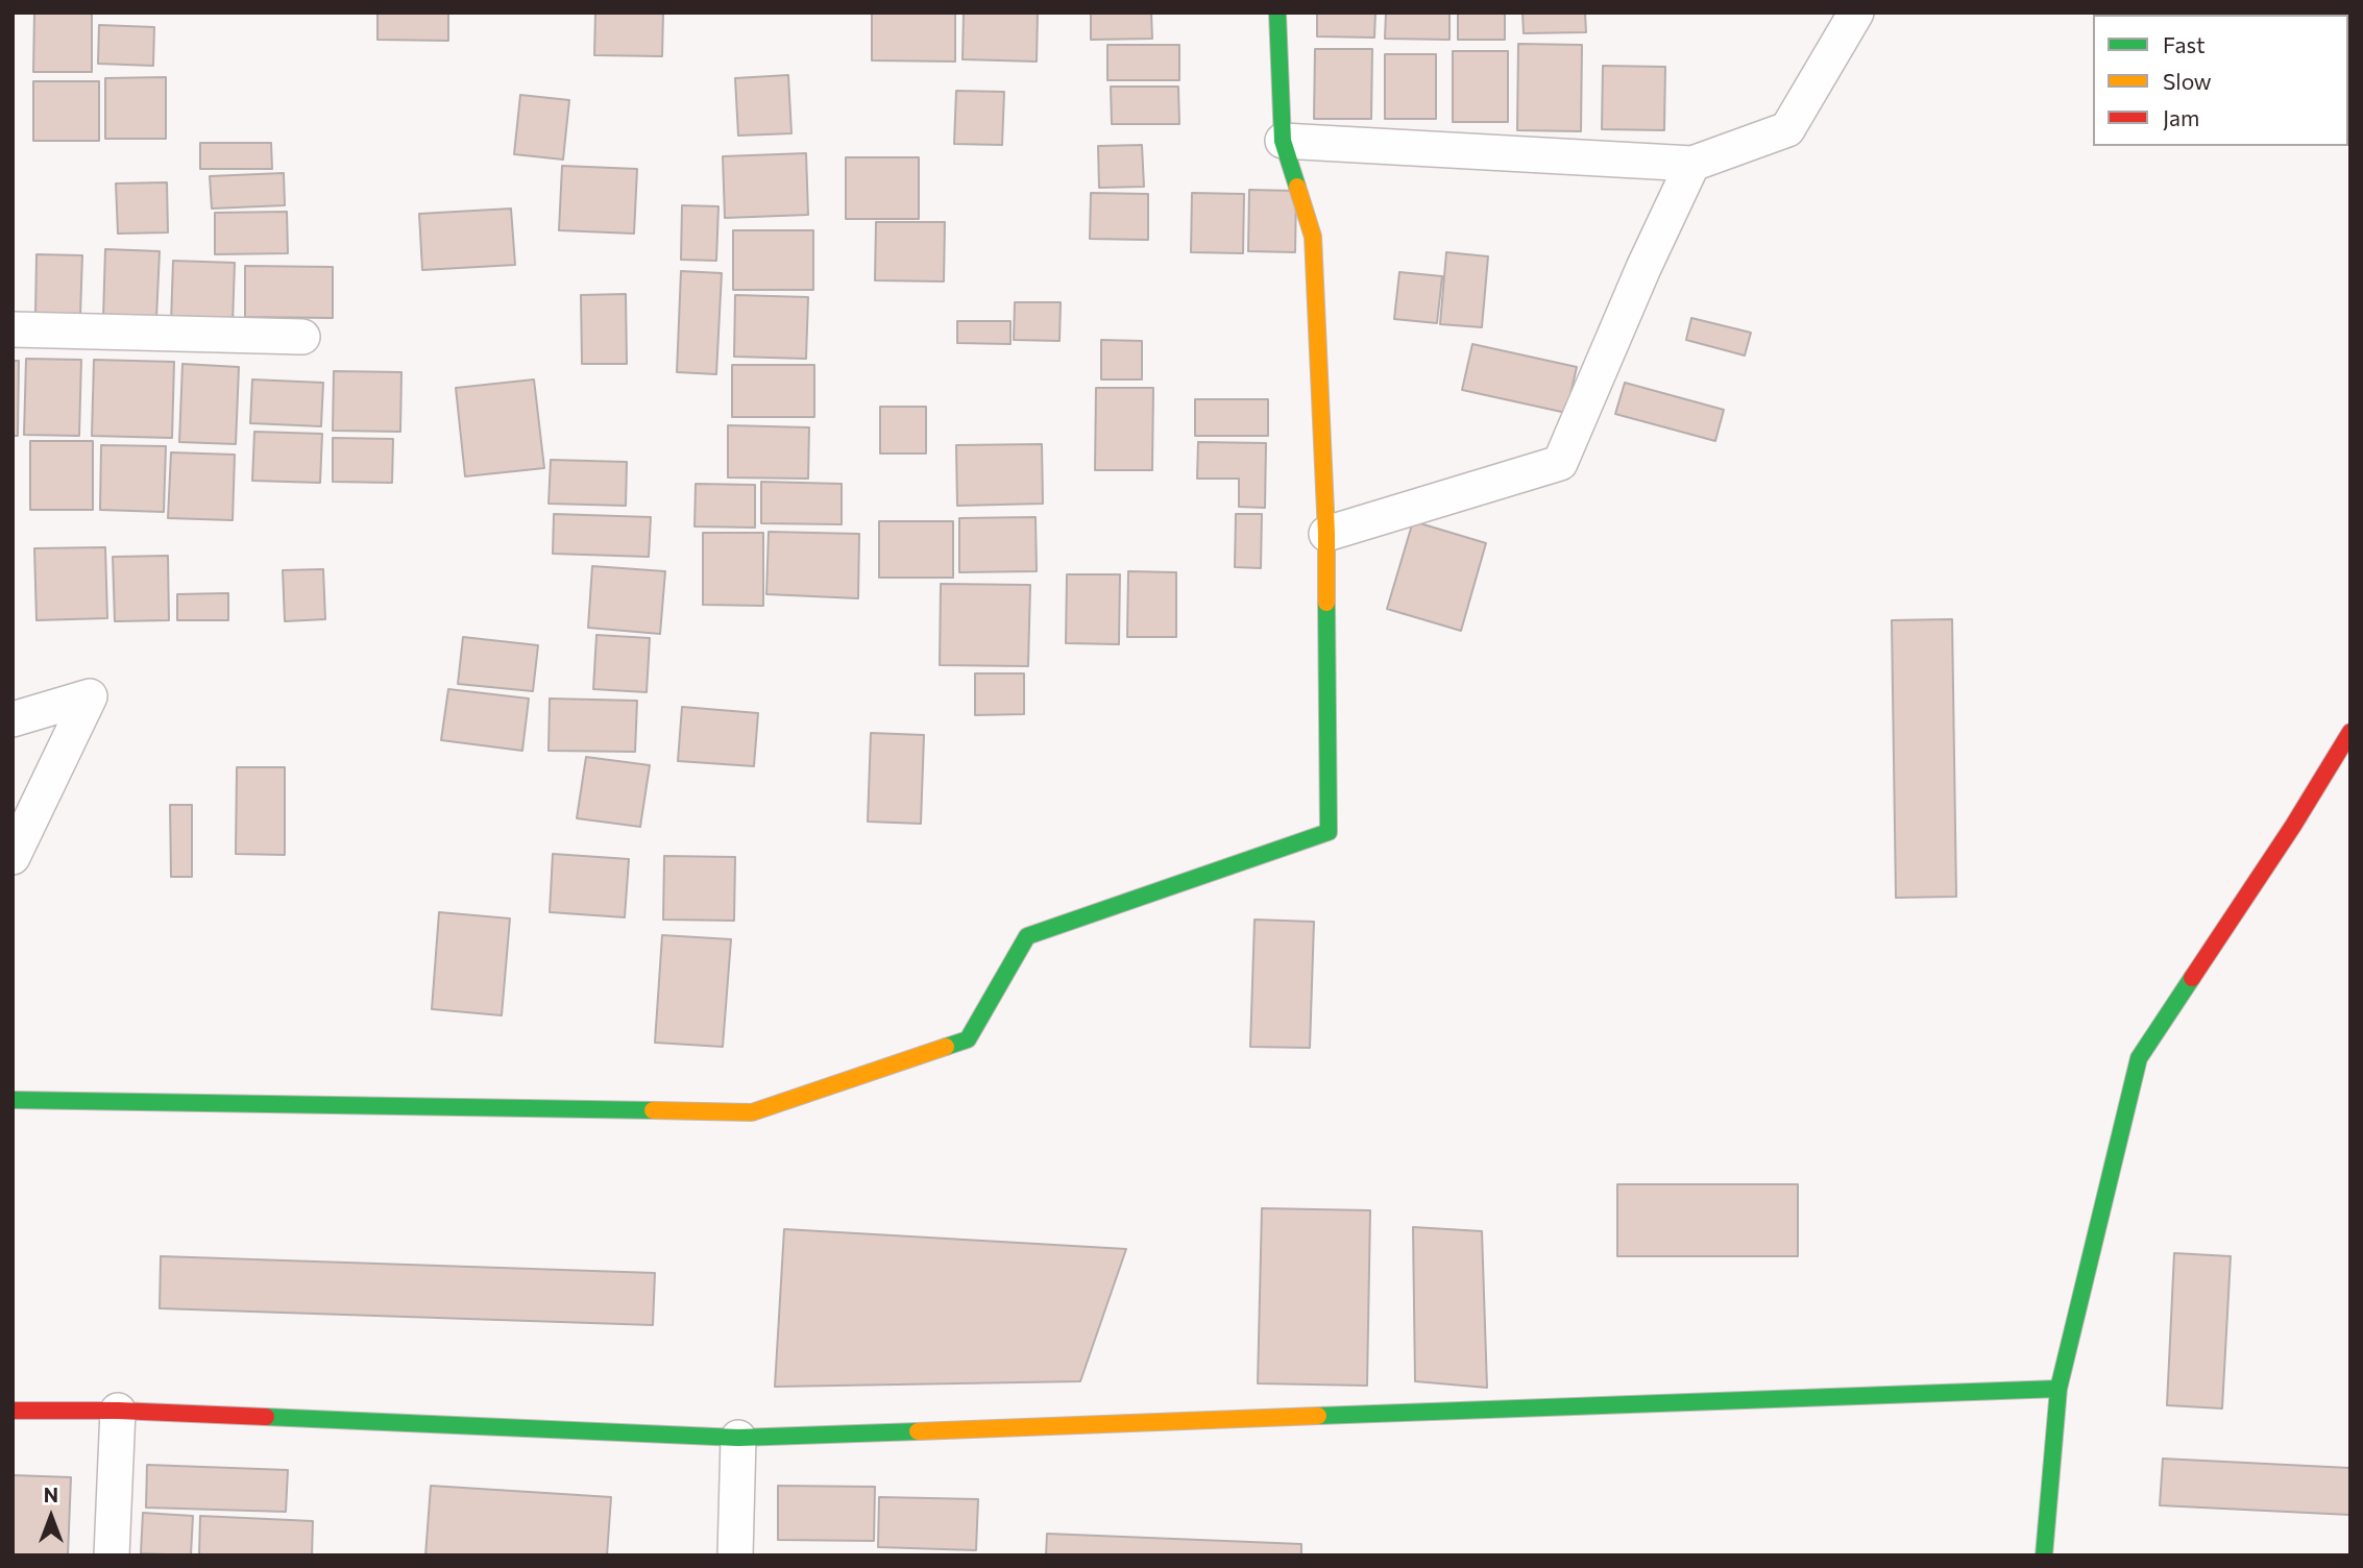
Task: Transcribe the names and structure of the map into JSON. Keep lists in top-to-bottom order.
{
  "legend": ["Fast", "Slow", "Jam"],
  "north": "top"
}
